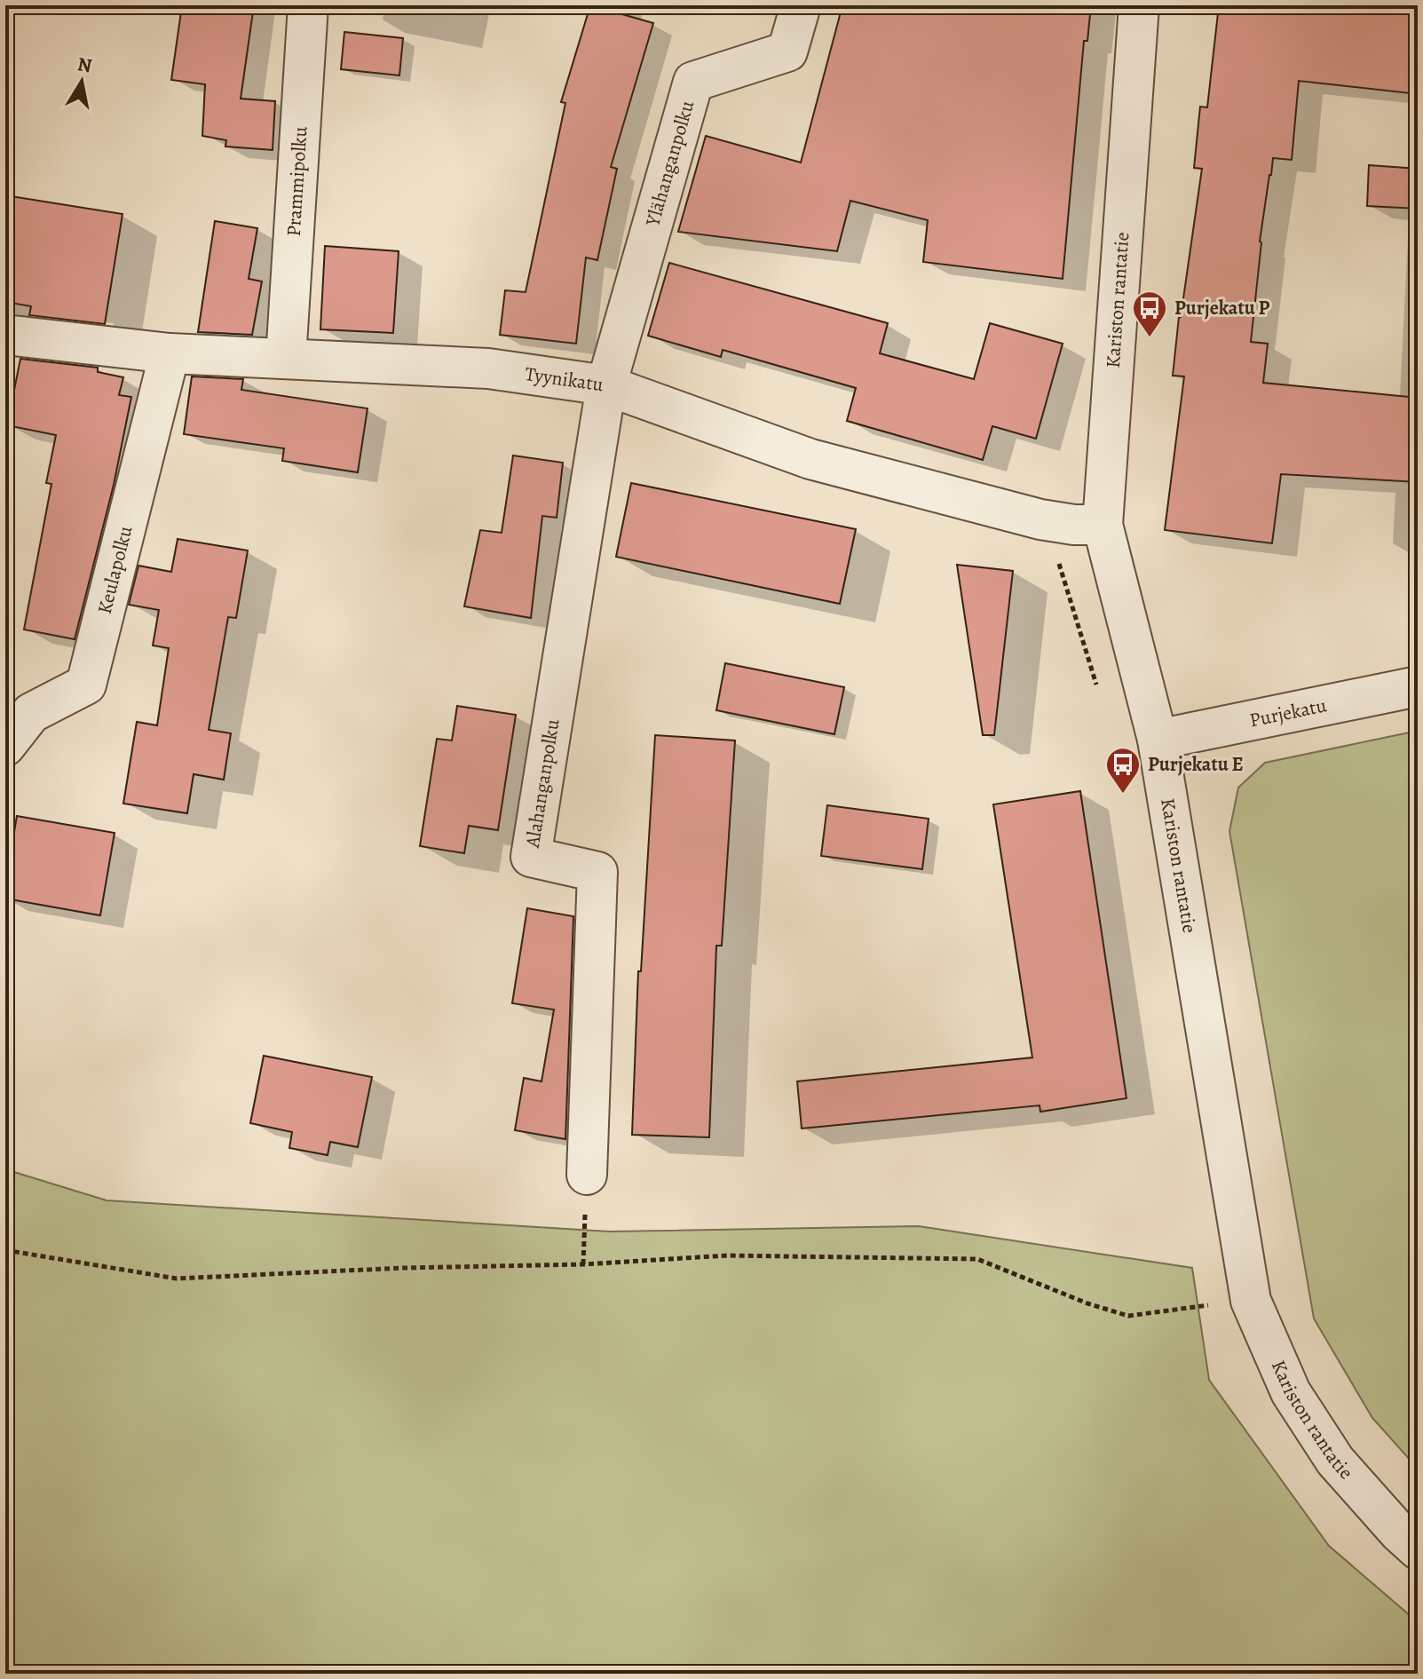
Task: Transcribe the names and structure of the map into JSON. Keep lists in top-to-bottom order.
{
  "streets": {
    "street": [
      "Ylähanganpolku",
      "Prammipolku",
      "Kariston rantatie",
      "Tyynikatu",
      "Keulapolku",
      "Purjekatu",
      "Alahanganpolku"
    ]
  },
  "crossings": [
    ["Ylähanganpolku", "Tyynikatu"],
    ["Ylähanganpolku", "Alahanganpolku"],
    ["Prammipolku", "Tyynikatu"],
    ["Kariston rantatie", "Tyynikatu"],
    ["Kariston rantatie", "Purjekatu"],
    ["Tyynikatu", "Keulapolku"],
    ["Tyynikatu", "Alahanganpolku"]
  ],
  "places": {
    "bus stop": ["Purjekatu P", "Purjekatu E"]
  },
  "north": "top"
}
